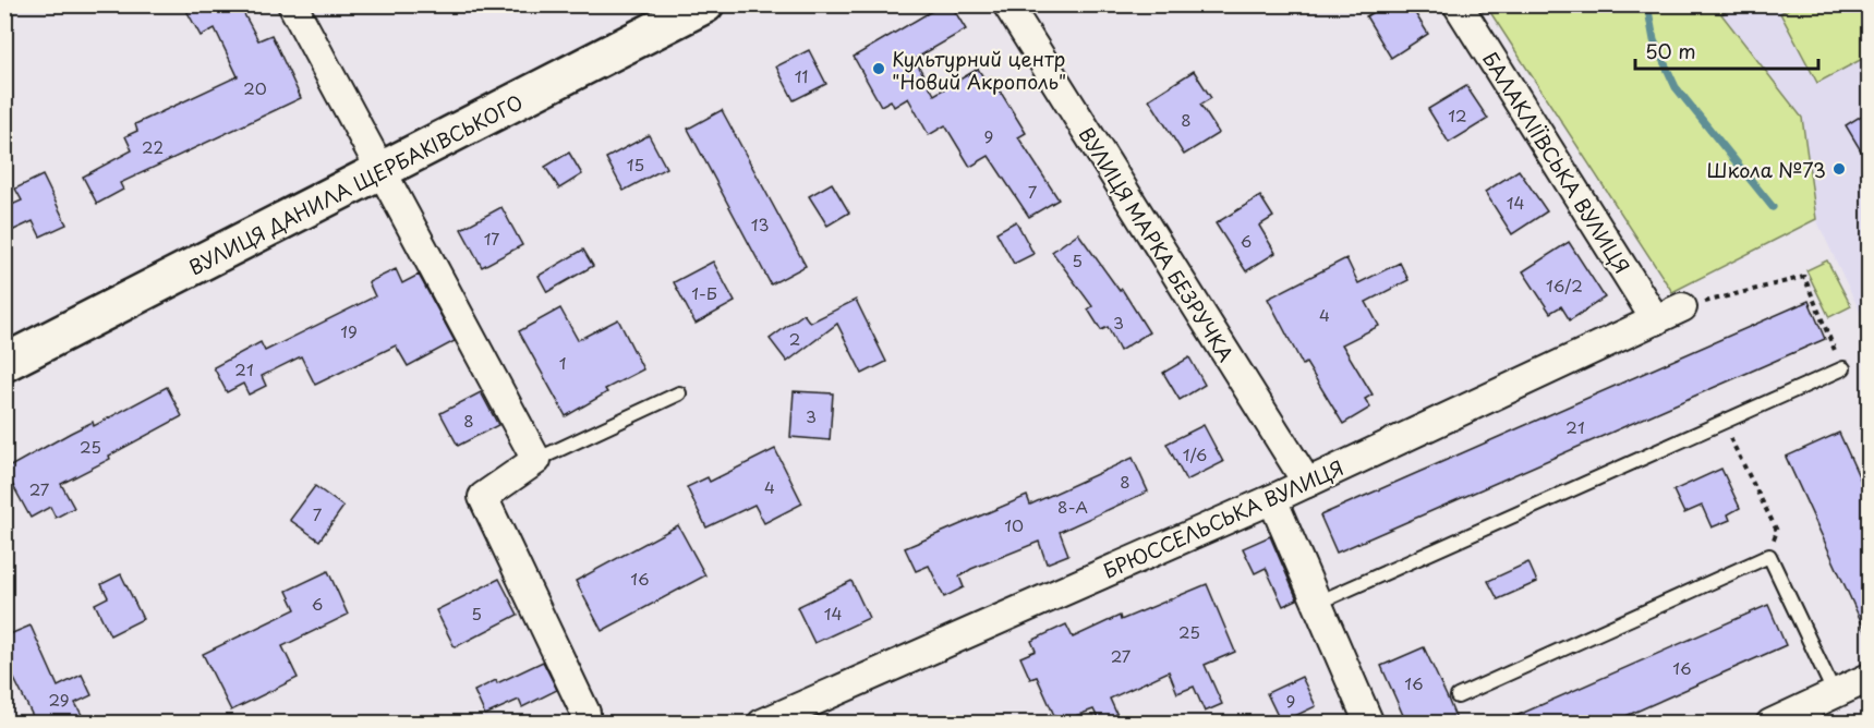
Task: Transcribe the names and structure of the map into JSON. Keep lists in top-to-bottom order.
{
  "streets": {
    "main road": ["ВУЛИЦЯ ДАНИЛА ЩЕРБАКІВСЬКОГО"],
    "street": ["БАЛАКЛІЇВСЬКА ВУЛИЦЯ", "ВУЛИЦЯ МАРКА БЕЗРУЧКА", "БРЮССЕЛЬСЬКА ВУЛИЦЯ"]
  },
  "crossings": [
    ["БАЛАКЛІЇВСЬКА ВУЛИЦЯ", "БРЮССЕЛЬСЬКА ВУЛИЦЯ"],
    ["ВУЛИЦЯ МАРКА БЕЗРУЧКА", "БРЮССЕЛЬСЬКА ВУЛИЦЯ"]
  ],
  "places": ["Культурний центр \"Новий Акрополь\"", "Школа №73"],
  "house_numbers": [
    "11",
    "20",
    "12",
    "8",
    "9",
    "22",
    "15",
    "7",
    "14",
    "13",
    "17",
    "6",
    "5",
    "16/2",
    "1-Б",
    "4",
    "3",
    "19",
    "2",
    "1",
    "21",
    "3",
    "8",
    "21",
    "25",
    "1/6",
    "8",
    "4",
    "27",
    "8-А",
    "7",
    "10",
    "16",
    "6",
    "5",
    "14",
    "25",
    "27",
    "16",
    "16",
    "29",
    "9"
  ],
  "scale_bar": "50 m"
}
